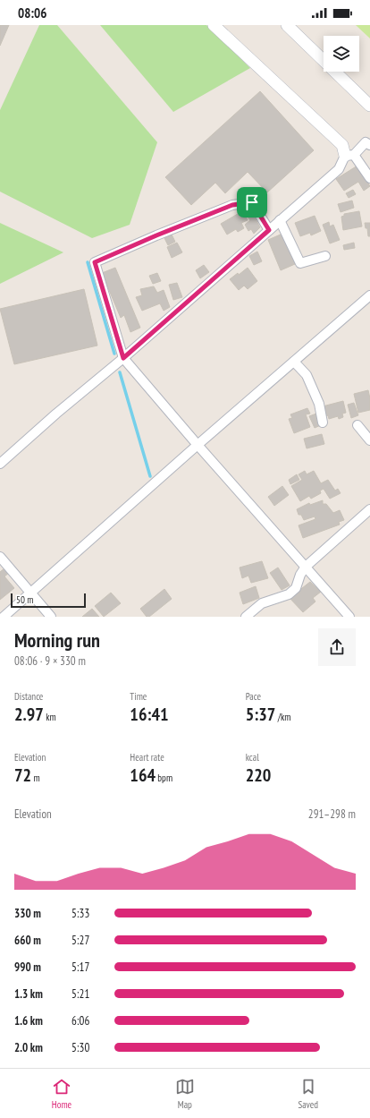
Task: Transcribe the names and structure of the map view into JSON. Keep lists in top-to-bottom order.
{
  "scale_bar": "50 m",
  "page": {
    "status": "08:06",
    "scale": "50 m",
    "heading": ["Morning run", "08:06 · 9 × 330 m"],
    "stats": [
      ["Distance", "2.97 km"],
      ["Time", "16:41"],
      ["Pace", "5:37 /km"],
      ["Elevation", "72 m"],
      ["Heart rate", "164 bpm"],
      ["kcal", "220"]
    ],
    "chart": ["Elevation", "291–298 m"],
    "list": [
      {
        "name": "330 m",
        "note": "5:33"
      },
      {
        "name": "660 m",
        "note": "5:27"
      },
      {
        "name": "990 m",
        "note": "5:17"
      },
      {
        "name": "1.3 km",
        "note": "5:21"
      },
      {
        "name": "1.6 km",
        "note": "6:06"
      },
      {
        "name": "2.0 km",
        "note": "5:30"
      }
    ],
    "tabs": ["Home", "Map", "Saved"]
  }
}
